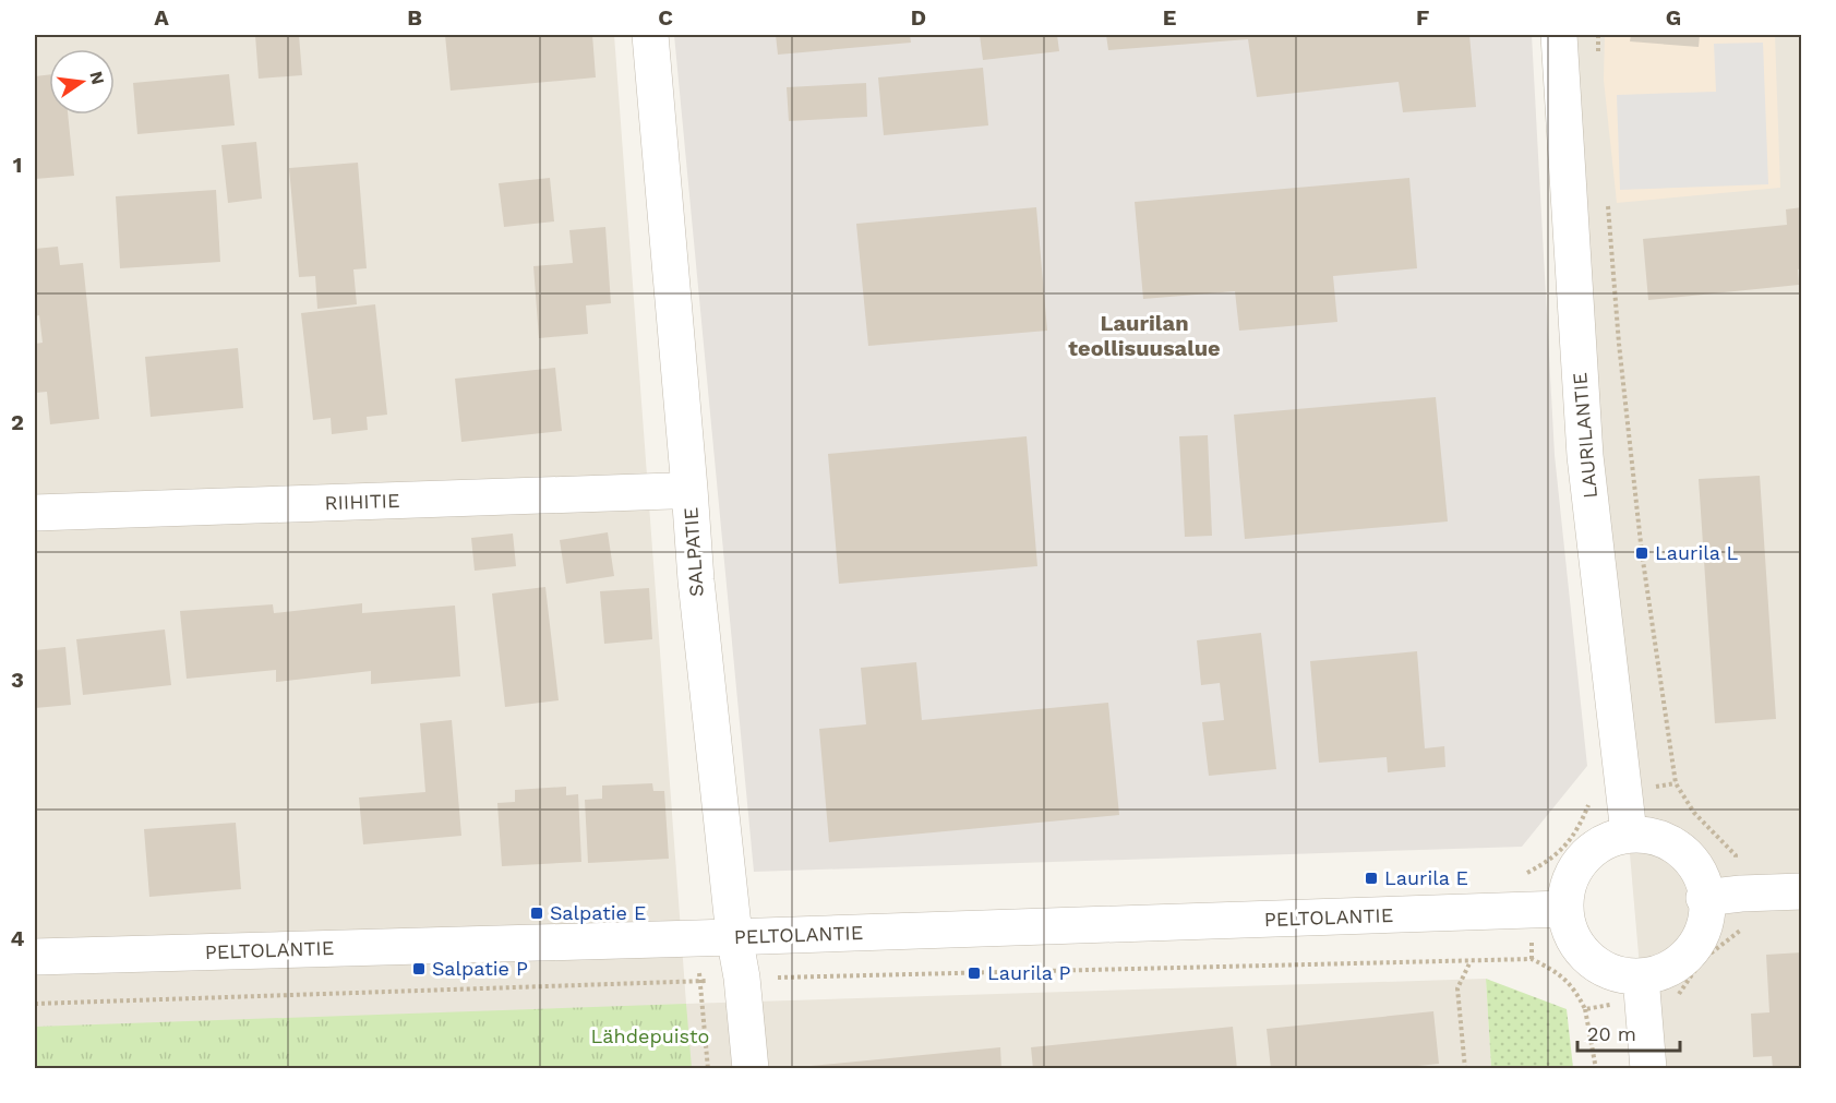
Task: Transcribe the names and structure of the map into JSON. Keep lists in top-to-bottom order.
{
  "streets": {
    "street": [
      "LAURILANTIE",
      "RIIHITIE",
      "SALPATIE",
      "PELTOLANTIE"
    ]
  },
  "crossings": [
    ["LAURILANTIE", "PELTOLANTIE"],
    ["RIIHITIE", "SALPATIE"],
    ["SALPATIE", "PELTOLANTIE"]
  ],
  "districts": ["Laurilan teollisuusalue"],
  "parks": ["Lähdepuisto"],
  "places": {
    "transit": [
      "Laurila L",
      "Laurila E",
      "Salpatie E",
      "Salpatie P",
      "Laurila P"
    ]
  },
  "scale_bar": "20 m",
  "north": "right",
  "grid": {
    "columns": [
      "A",
      "B",
      "C",
      "D",
      "E",
      "F",
      "G"
    ],
    "rows": [
      "1",
      "2",
      "3",
      "4"
    ]
  }
}
